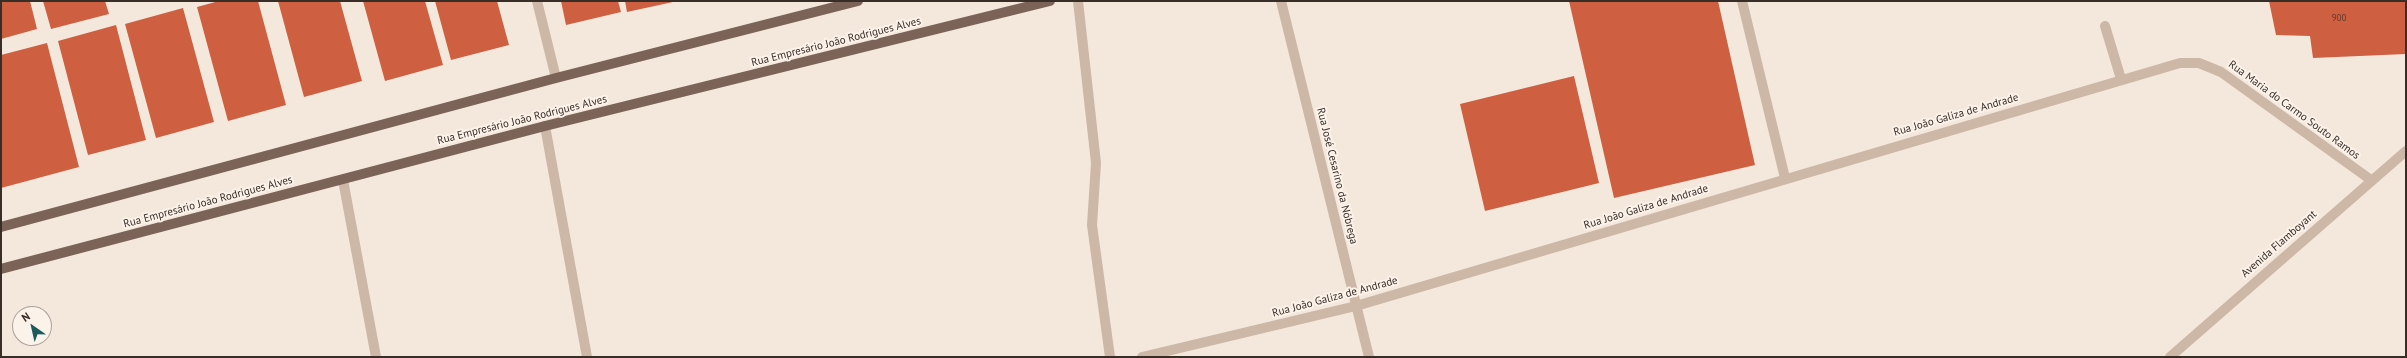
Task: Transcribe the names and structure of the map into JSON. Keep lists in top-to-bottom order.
{
  "streets": {
    "main road": ["Rua Empresário João Rodrigues Alves"],
    "street": [
      "Rua Maria do Carmo Souto Ramos",
      "Rua João Galiza de Andrade",
      "Rua José Cesarino da Nóbrega",
      "Avenida Flamboyant"
    ]
  },
  "crossings": [
    ["Rua Maria do Carmo Souto Ramos", "Rua João Galiza de Andrade"],
    ["Rua Maria do Carmo Souto Ramos", "Avenida Flamboyant"],
    ["Rua João Galiza de Andrade", "Rua José Cesarino da Nóbrega"]
  ],
  "house_numbers": ["900"],
  "north": "top left"
}
